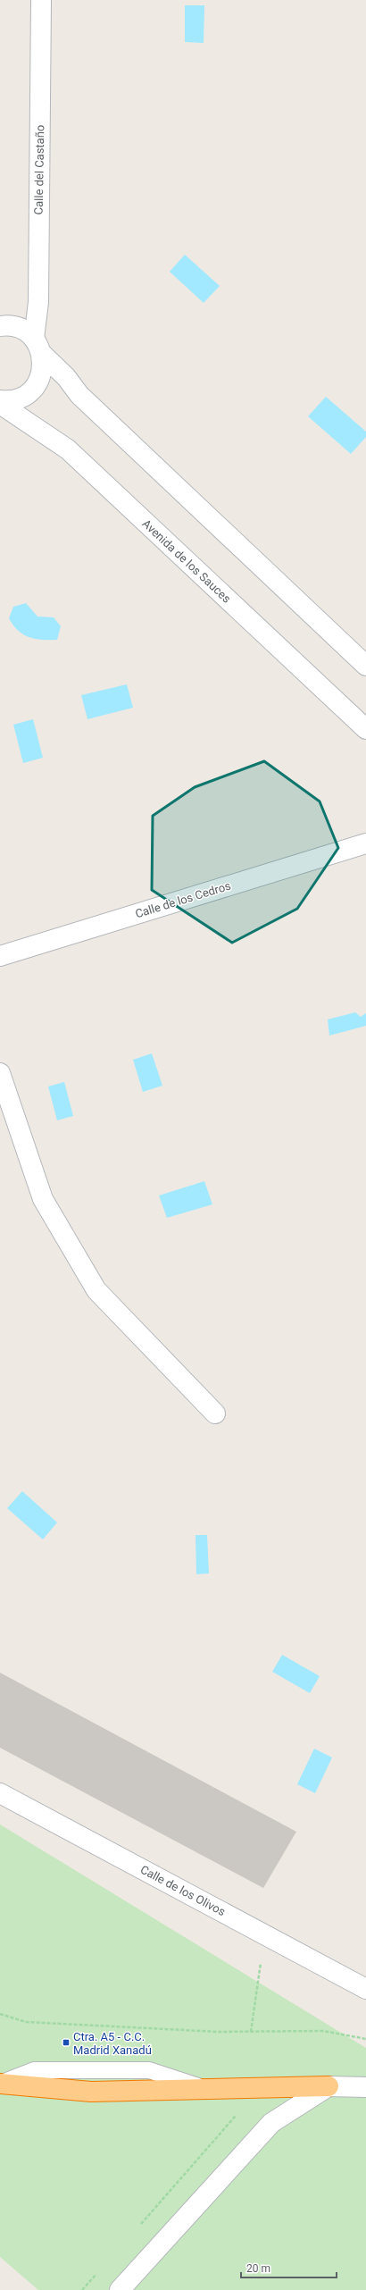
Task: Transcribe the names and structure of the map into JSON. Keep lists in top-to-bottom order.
{
  "streets": {
    "street": [
      "Calle del Castaño",
      "Avenida de los Sauces",
      "Calle de los Cedros",
      "Calle de los Olivos"
    ]
  },
  "places": {
    "transit": ["Ctra. A5 - C.C. Madrid Xanadú"]
  },
  "scale_bar": "20 m"
}
